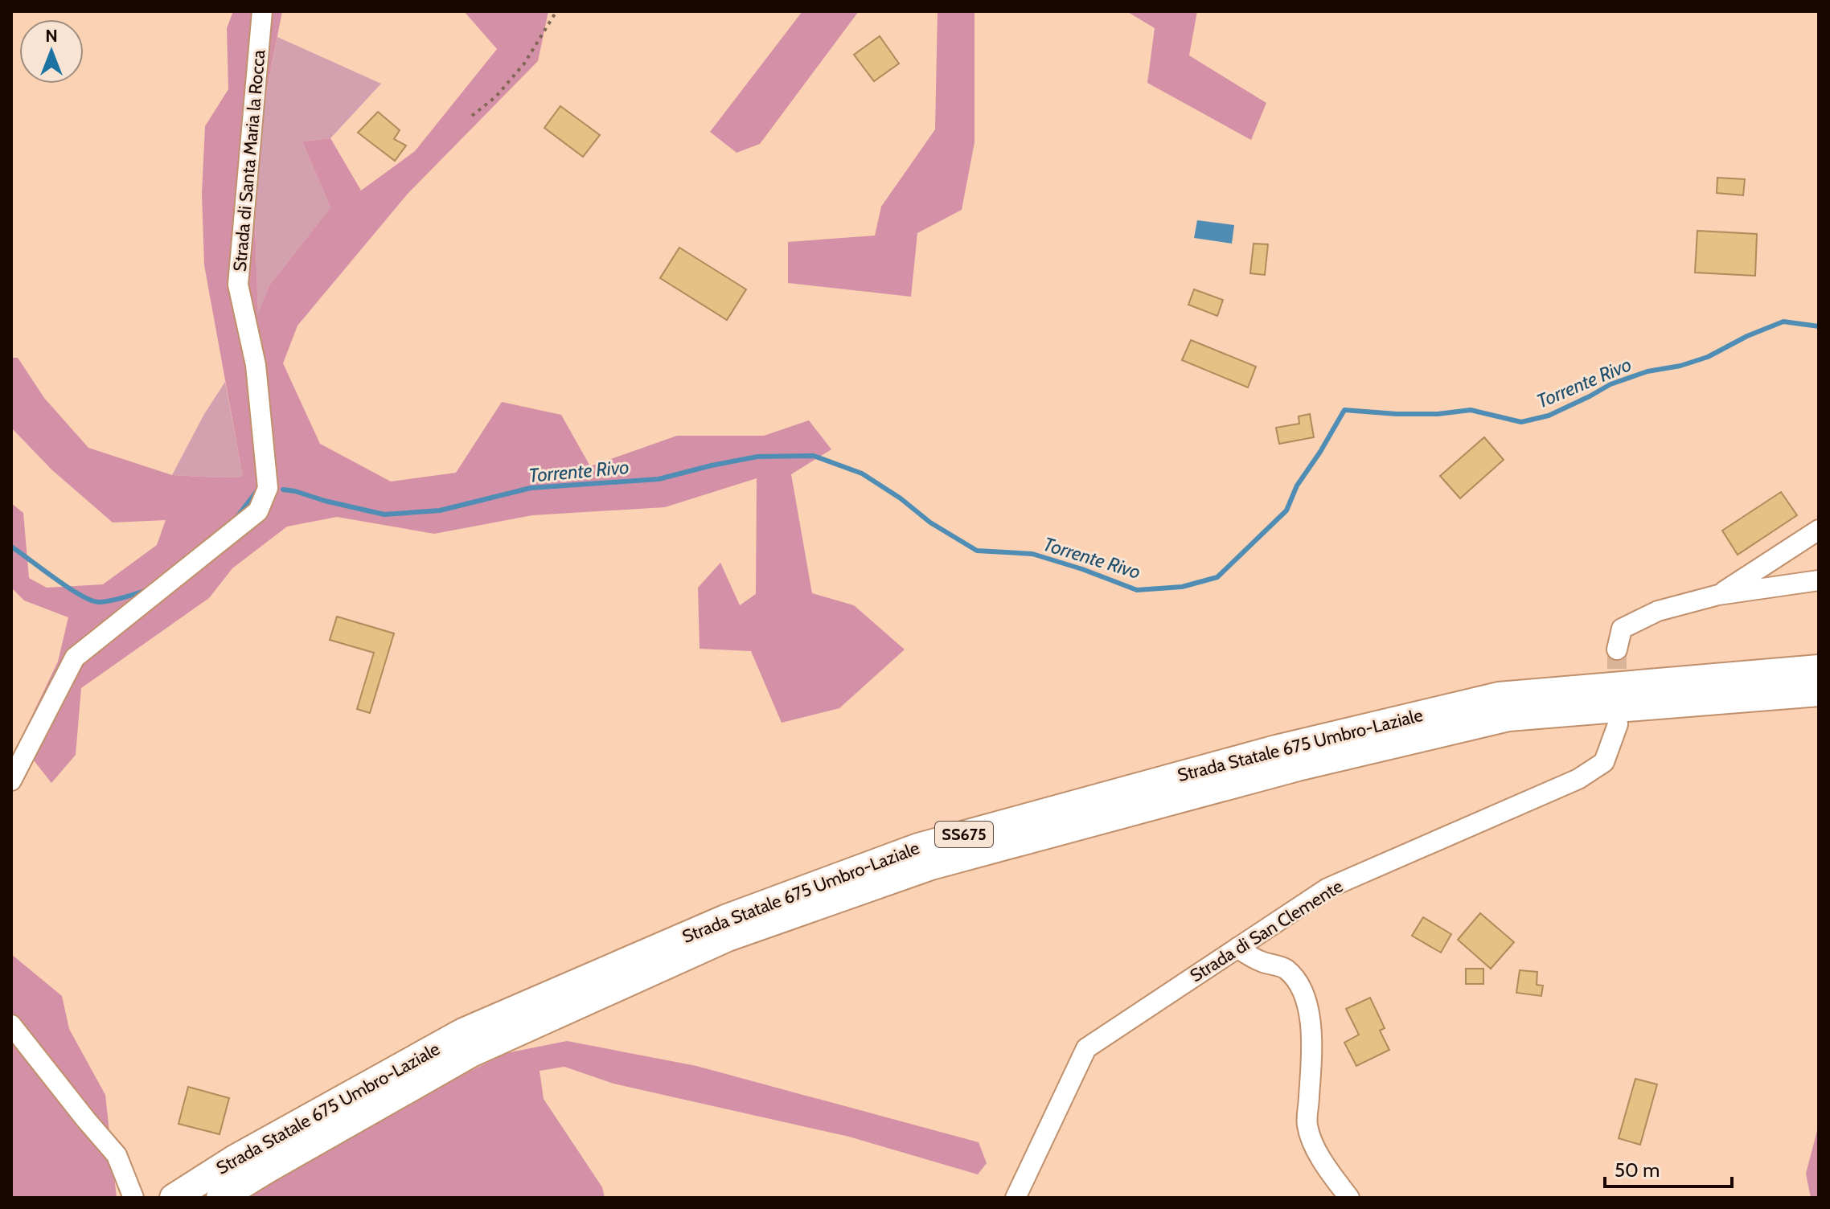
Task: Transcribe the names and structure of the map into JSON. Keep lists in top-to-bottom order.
{
  "streets": {
    "highway": ["Strada Statale 675 Umbro-Laziale", "SS675"],
    "street": ["Strada di Santa Maria la Rocca", "Strada di San Clemente"]
  },
  "water": ["Torrente Rivo"],
  "scale_bar": "50 m",
  "north": "top"
}
